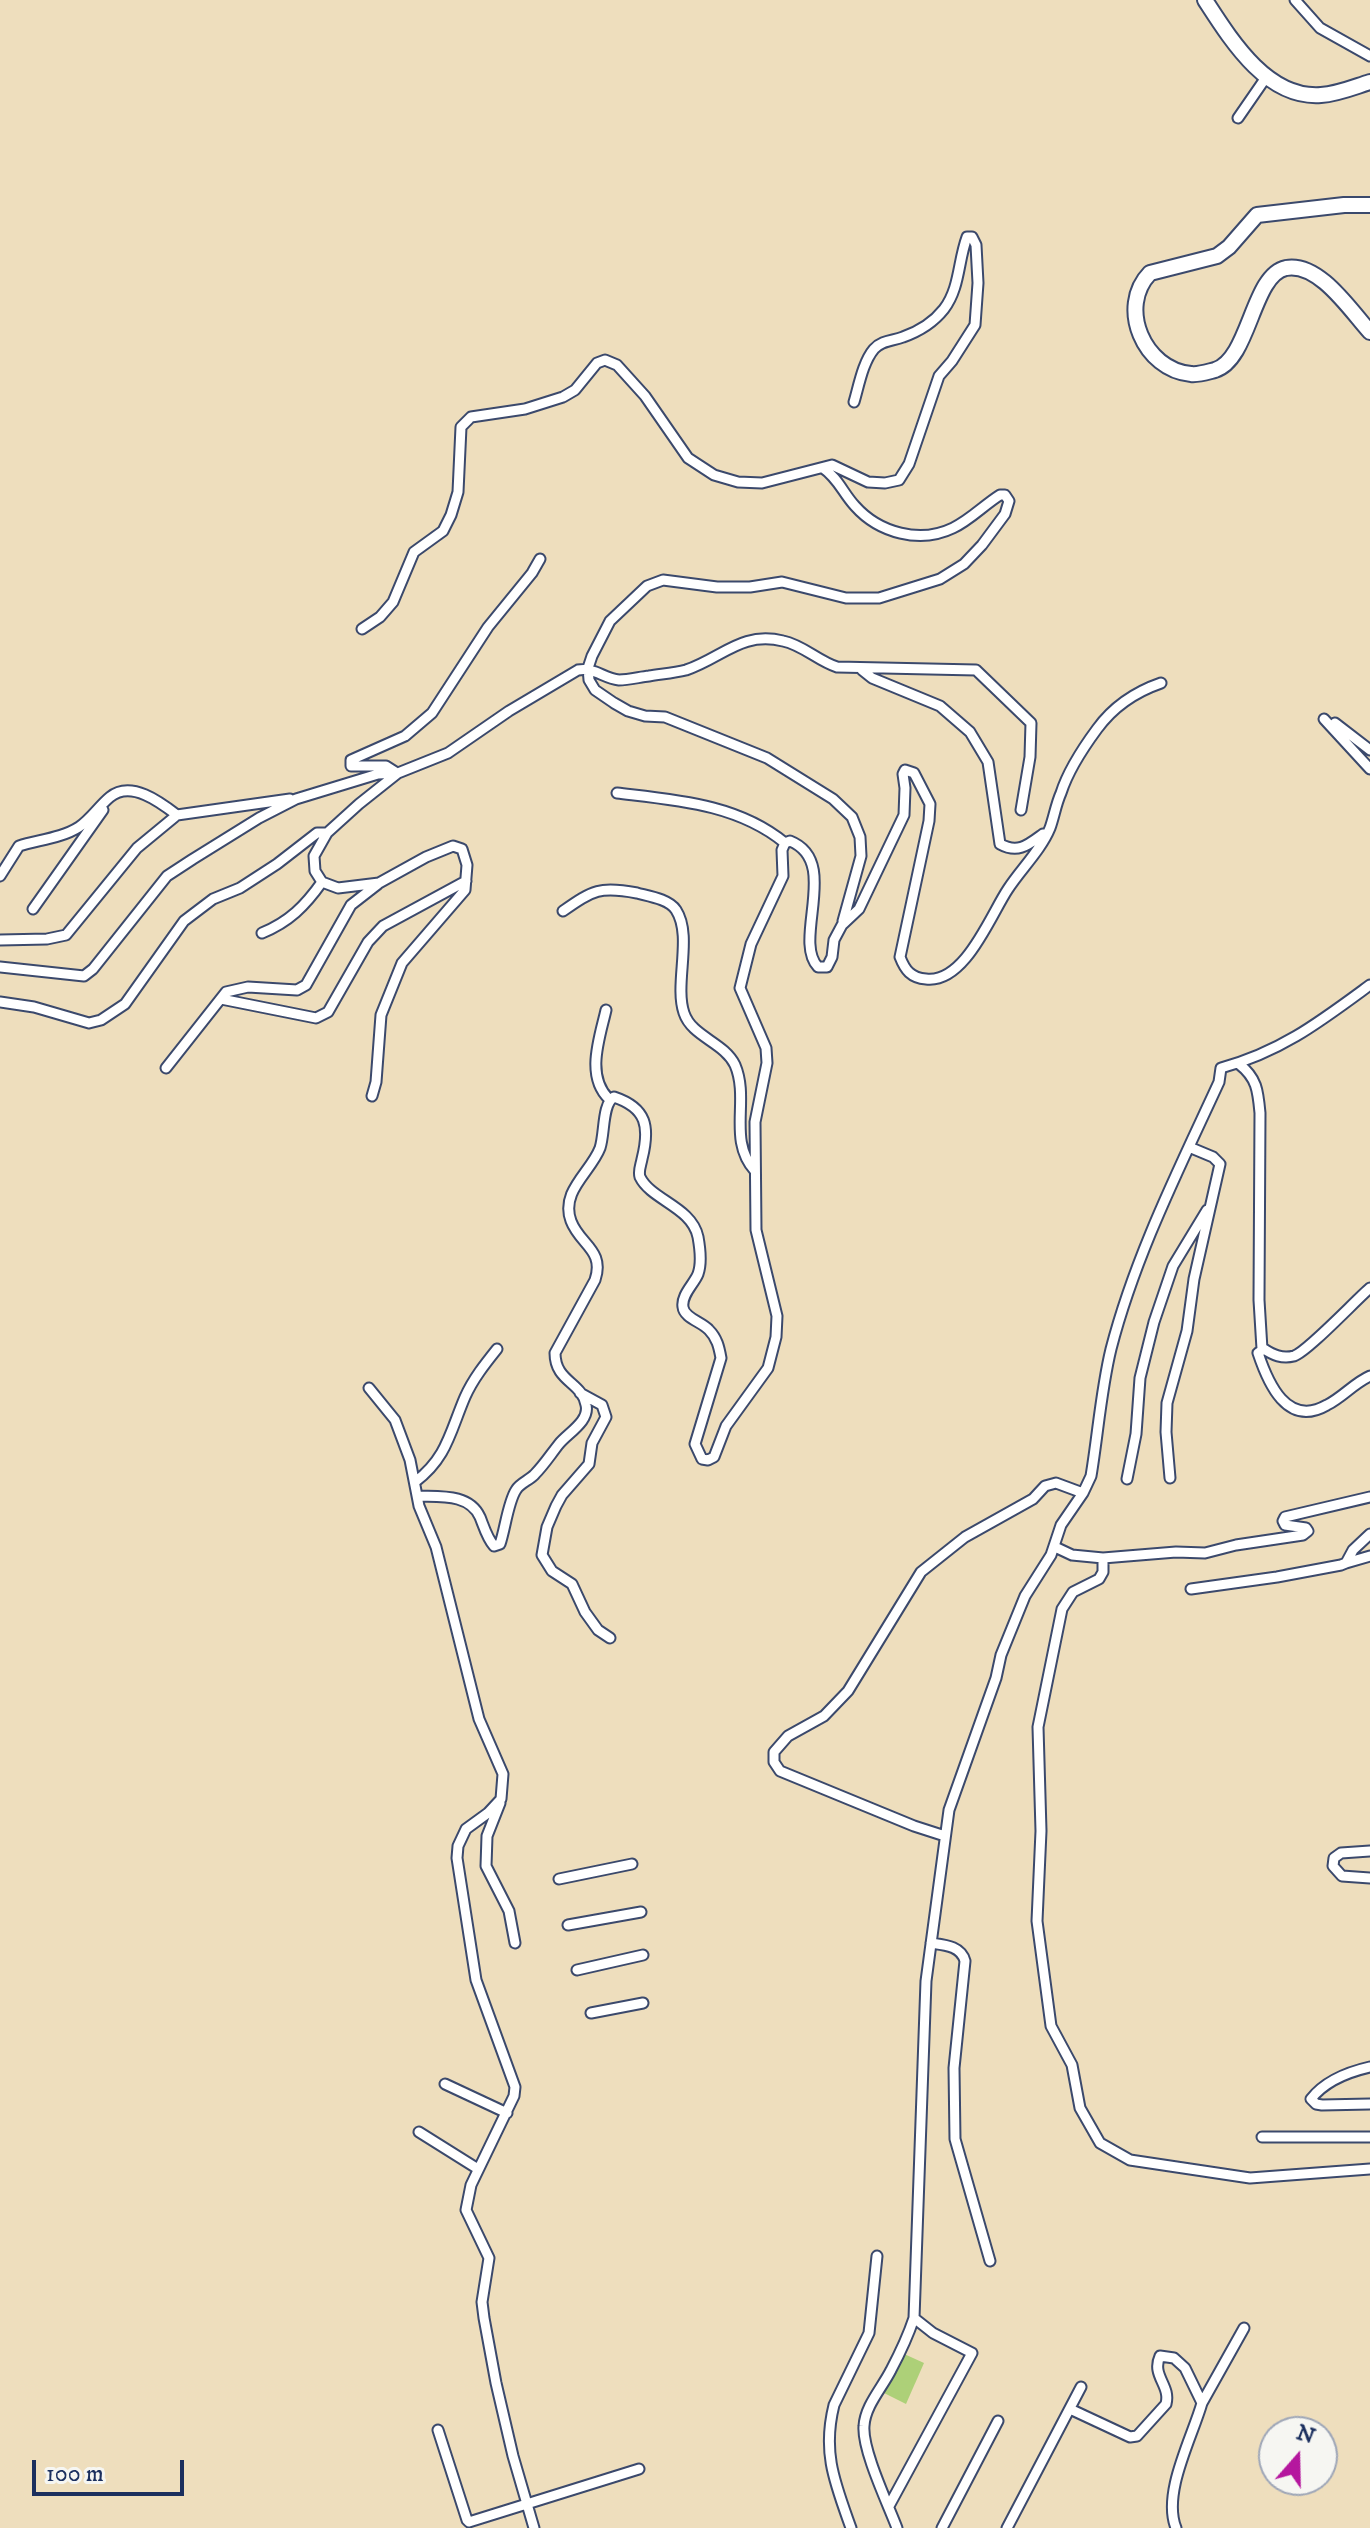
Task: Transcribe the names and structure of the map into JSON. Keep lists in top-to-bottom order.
{
  "scale_bar": "100 m",
  "north": "top"
}
